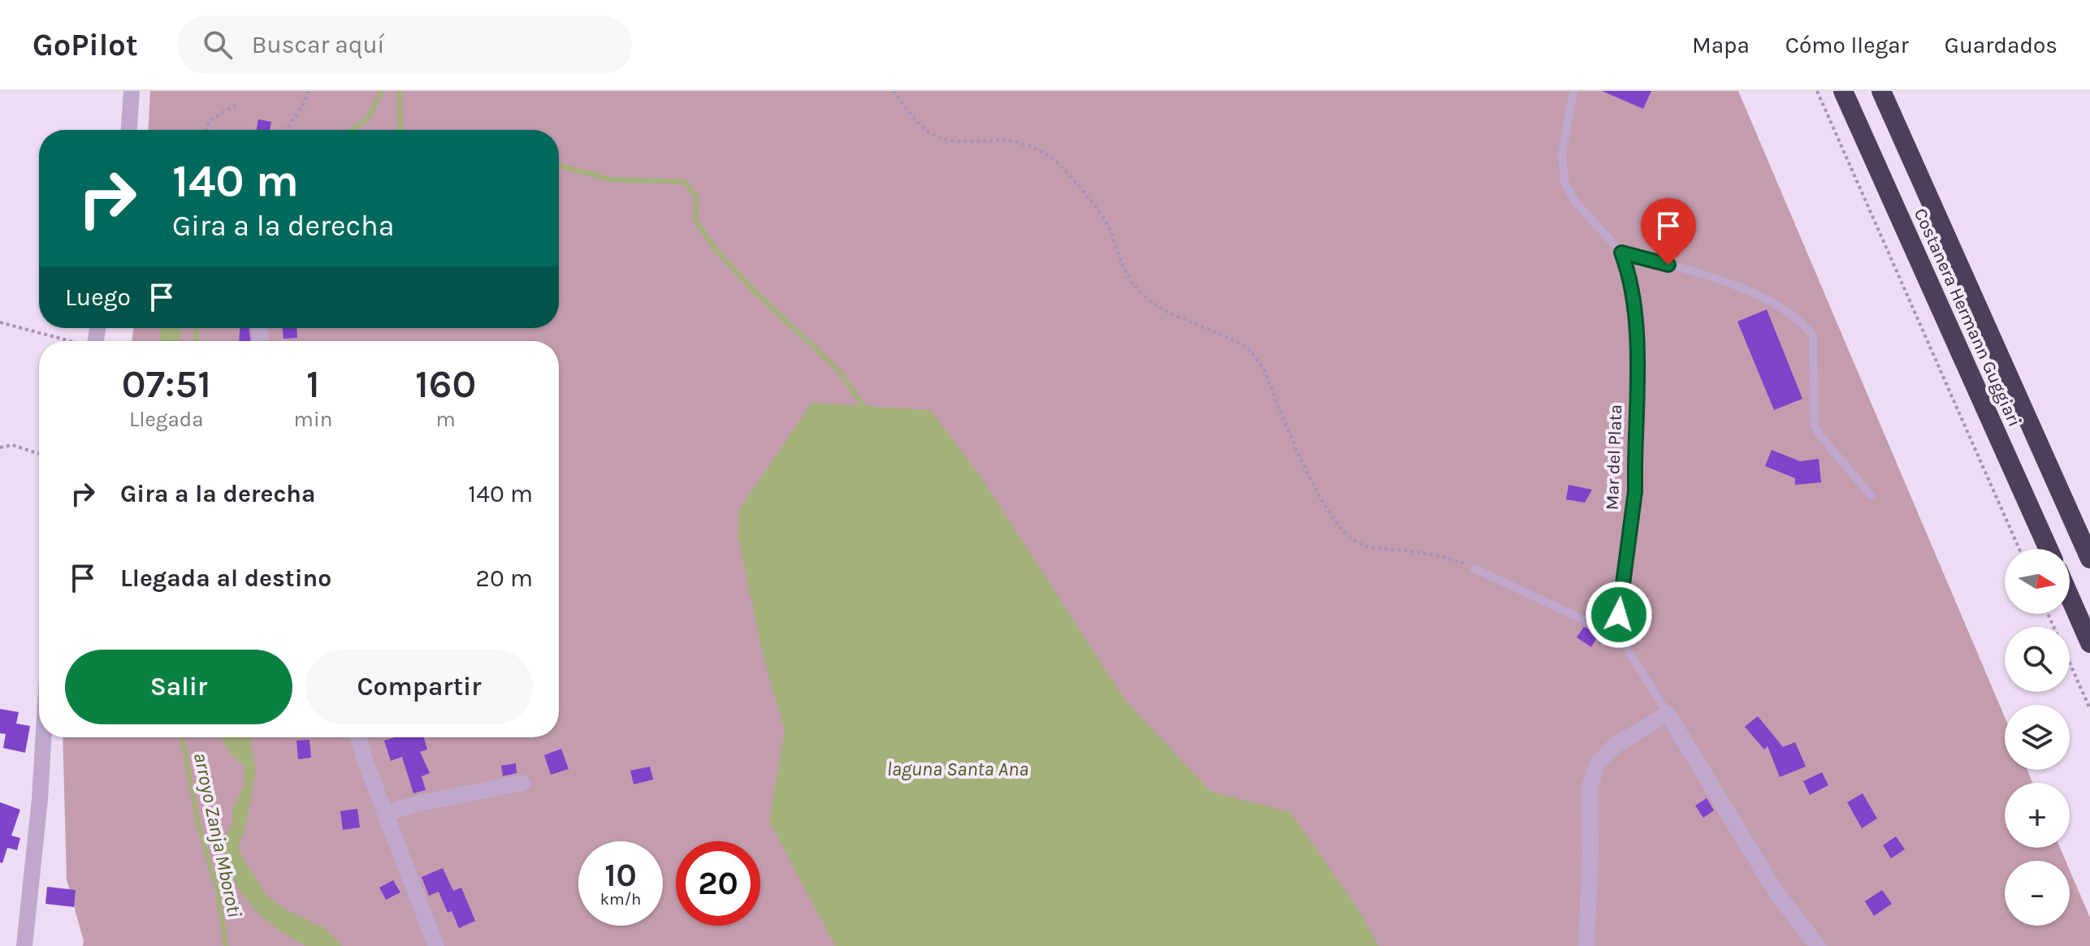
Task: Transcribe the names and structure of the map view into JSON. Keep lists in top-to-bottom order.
{
  "streets": {
    "highway": ["Costanera Hermann Guggiari"],
    "lane": ["Mar del Plata"]
  },
  "water": ["laguna Santa Ana", "arroyo Zanja Mboroti"],
  "north": "right",
  "page": {
    "header": "GoPilot",
    "search": "Buscar aquí",
    "nav": ["Mapa", "Cómo llegar", "Guardados"],
    "turn": ["140 m", "Gira a la derecha"],
    "then": "Luego",
    "eta": [
      "07:51",
      "Llegada",
      "1",
      "min",
      "160",
      "m"
    ],
    "list": [
      {
        "name": "Gira a la derecha",
        "value": "140 m"
      },
      {
        "name": "Llegada al destino",
        "value": "20 m"
      }
    ],
    "map_buttons": ["+", "−"],
    "buttons": ["Salir", "Compartir"],
    "speed": "10 km/h",
    "limit": "20"
  }
}
